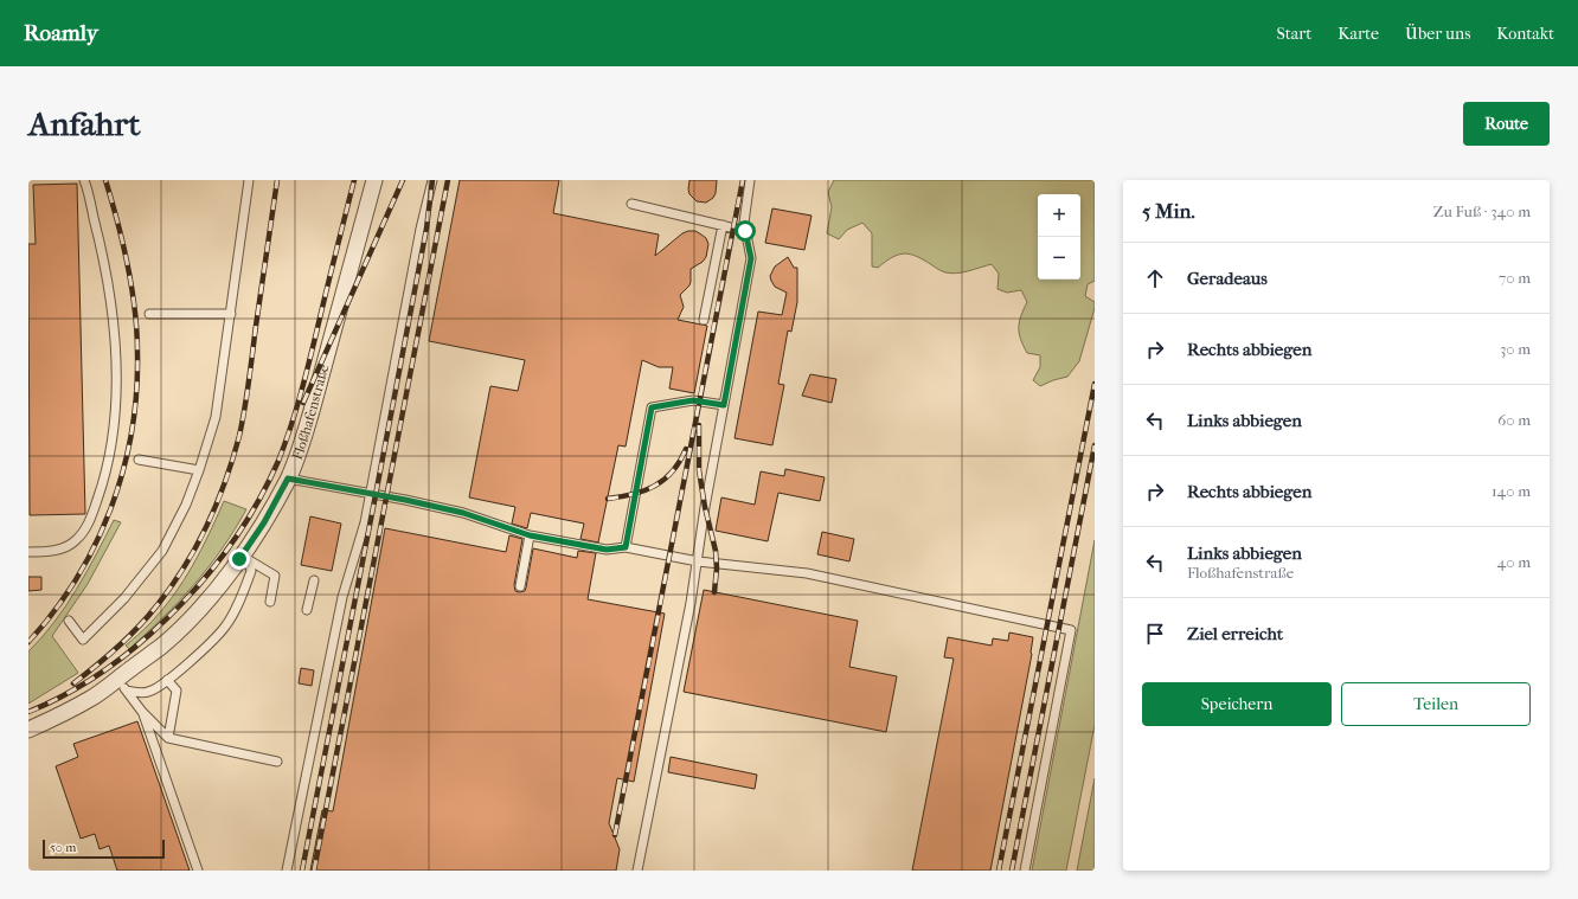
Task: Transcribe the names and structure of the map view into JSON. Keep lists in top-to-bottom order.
{
  "streets": {
    "street": ["Floßhafenstraße"]
  },
  "scale_bar": "50 m",
  "page": {
    "header": "Roamly",
    "nav": [
      "Start",
      "Karte",
      "Über uns",
      "Kontakt"
    ],
    "buttons": [
      "Route",
      ["Speichern", "Teilen"]
    ],
    "title": "Anfahrt",
    "heading": ["5 Min.", "Zu Fuß · 340 m"],
    "map_buttons": ["+", "−"],
    "list": [
      ["Geradeaus", "70 m"],
      ["Rechts abbiegen", "30 m"],
      ["Links abbiegen", "60 m"],
      ["Rechts abbiegen", "140 m"],
      ["Links abbiegen", "Floßhafenstraße", "40 m"],
      "Ziel erreicht"
    ],
    "scale": "50 m"
  }
}
